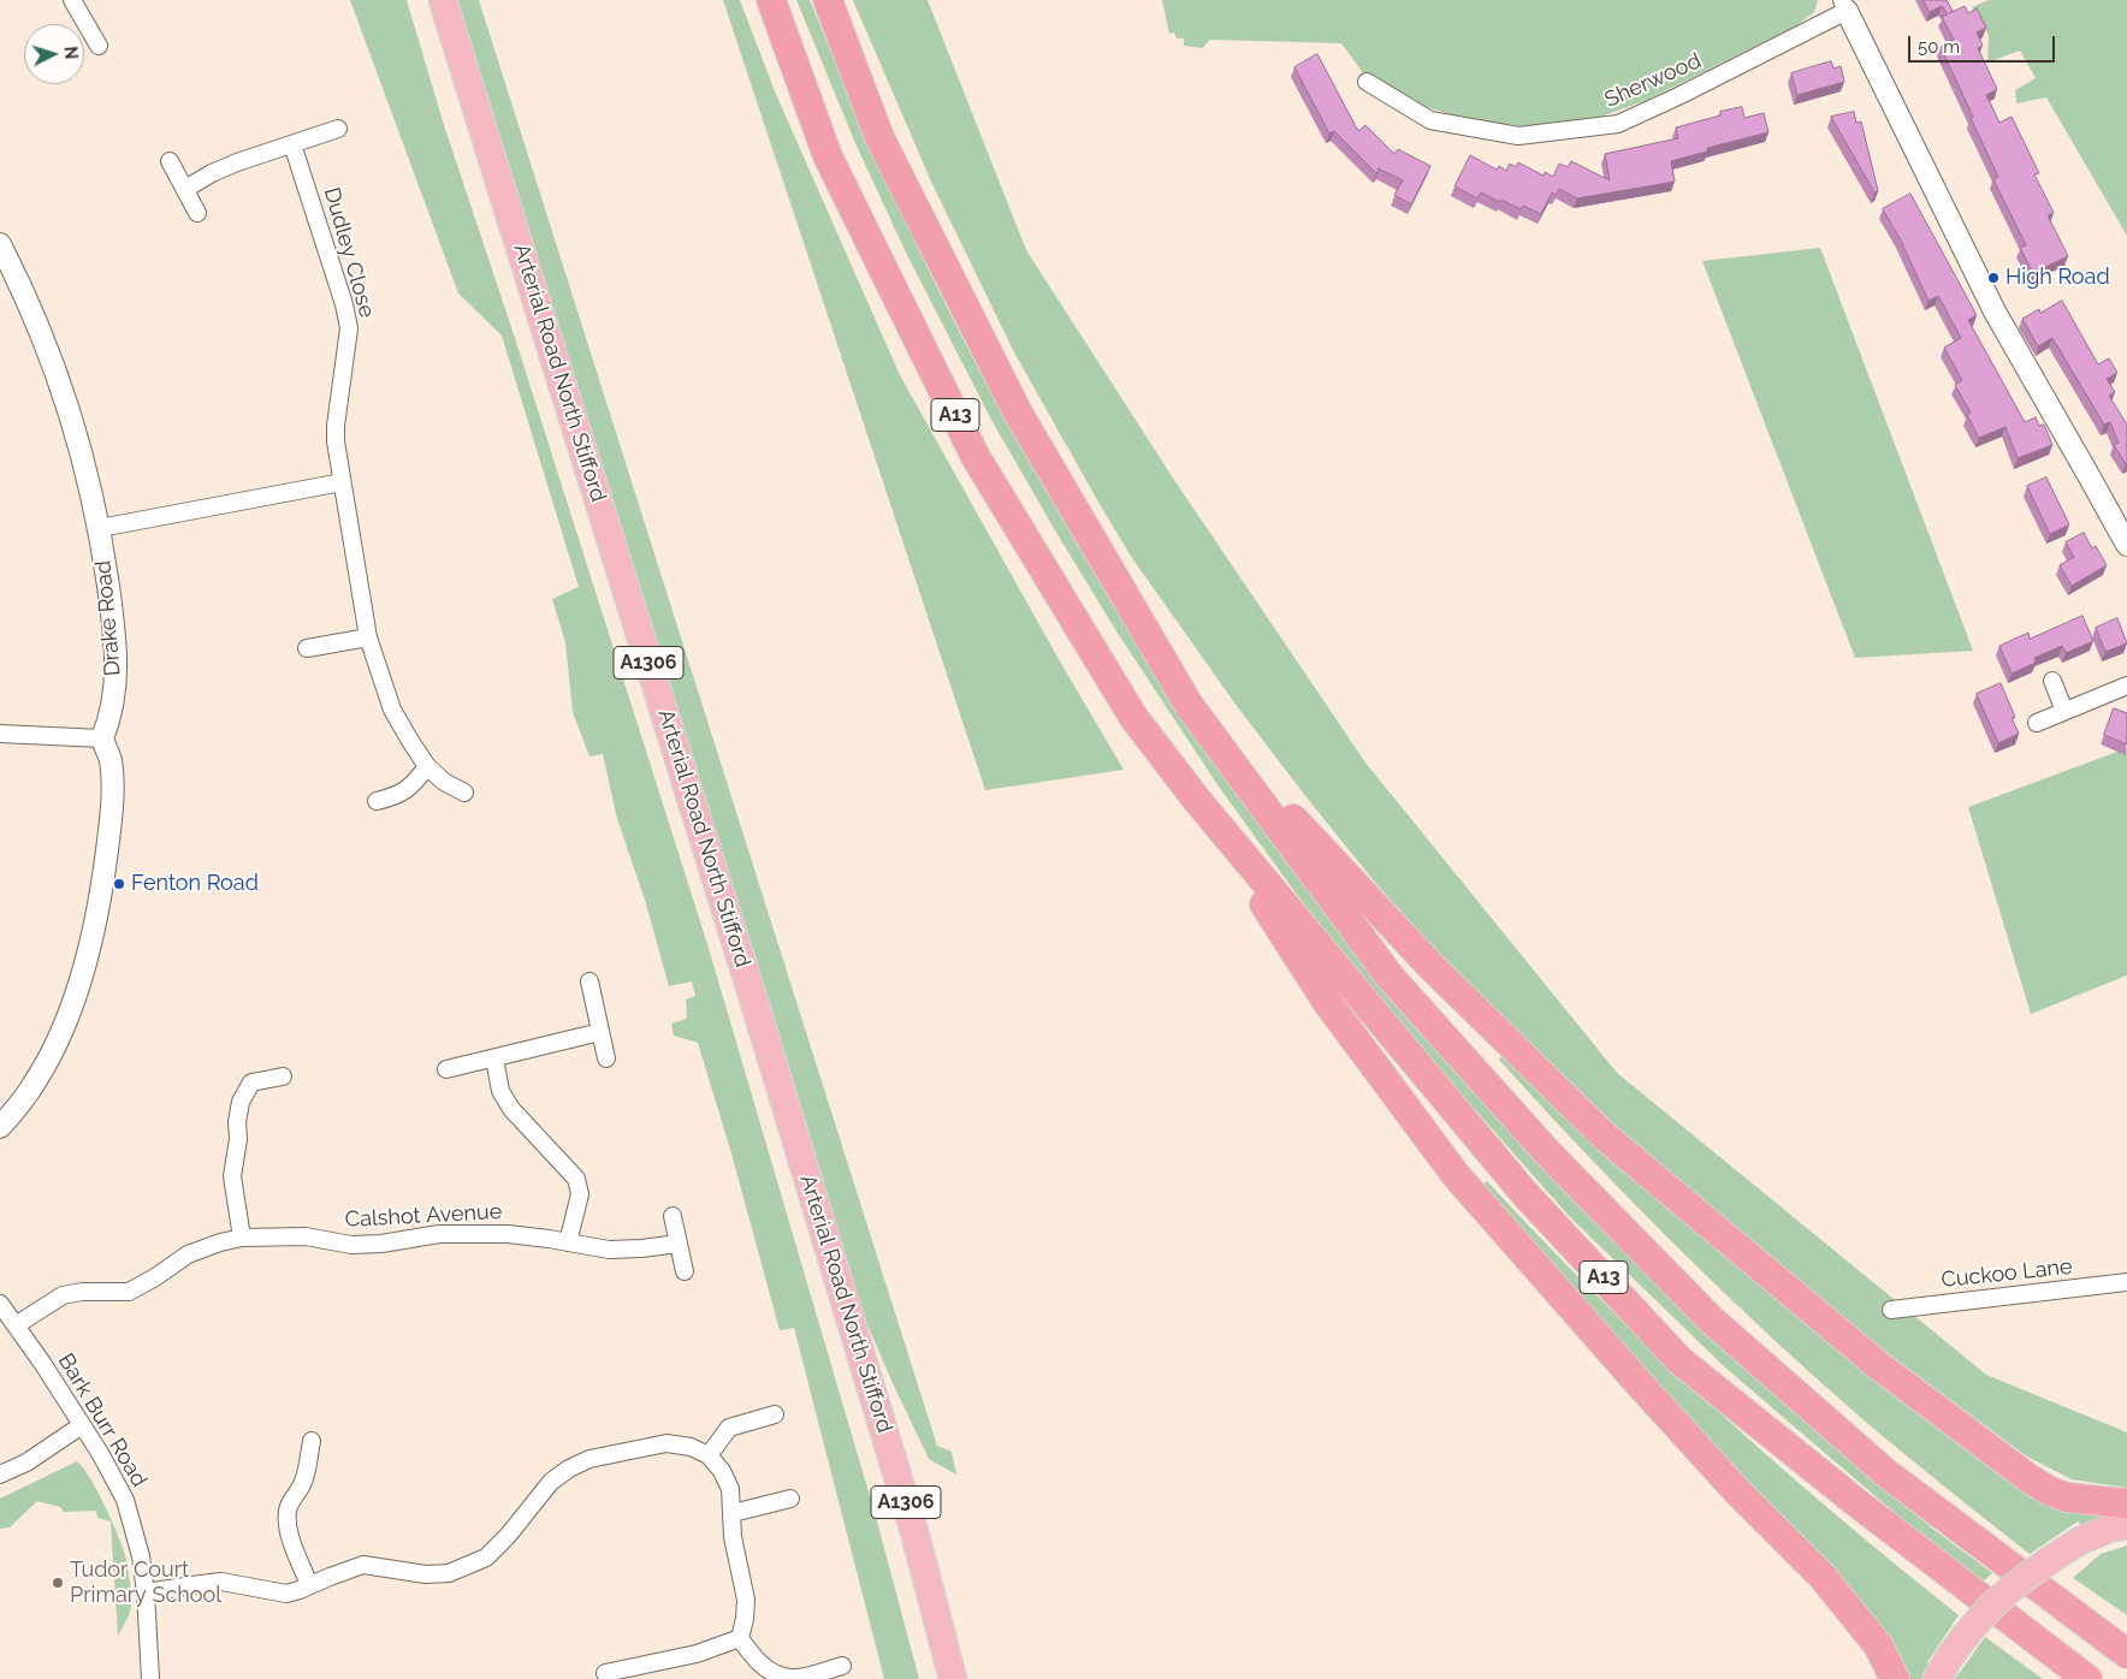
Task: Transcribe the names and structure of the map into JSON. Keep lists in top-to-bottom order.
{
  "streets": {
    "highway": ["A13"],
    "main road": ["Arterial Road North Stifford", "A1306"],
    "street": [
      "Sherwood",
      "Dudley Close",
      "Drake Road",
      "Calshot Avenue",
      "Cuckoo Lane",
      "Bark Burr Road"
    ]
  },
  "crossings": [
    ["Calshot Avenue", "Bark Burr Road"]
  ],
  "places": ["High Road", "Fenton Road", "Tudor Court Primary School"],
  "scale_bar": "50 m",
  "north": "right"
}
